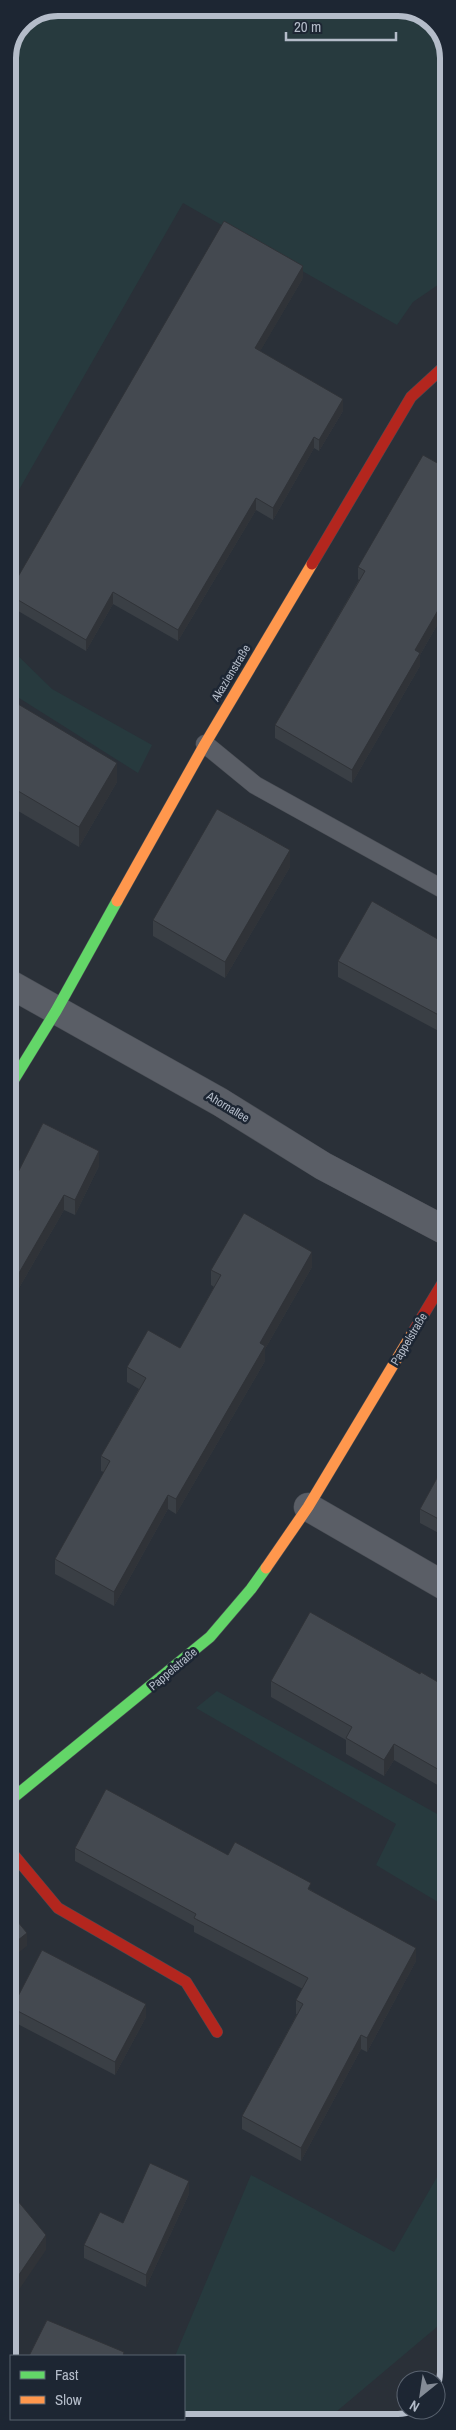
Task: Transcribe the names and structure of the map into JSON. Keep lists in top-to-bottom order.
{
  "streets": {
    "street": ["Akazienstraße", "Ahornallee", "Pappelstraße"]
  },
  "crossings": [
    ["Akazienstraße", "Ahornallee"]
  ],
  "legend": ["Fast", "Slow"],
  "scale_bar": "20 m",
  "north": "bottom left"
}
